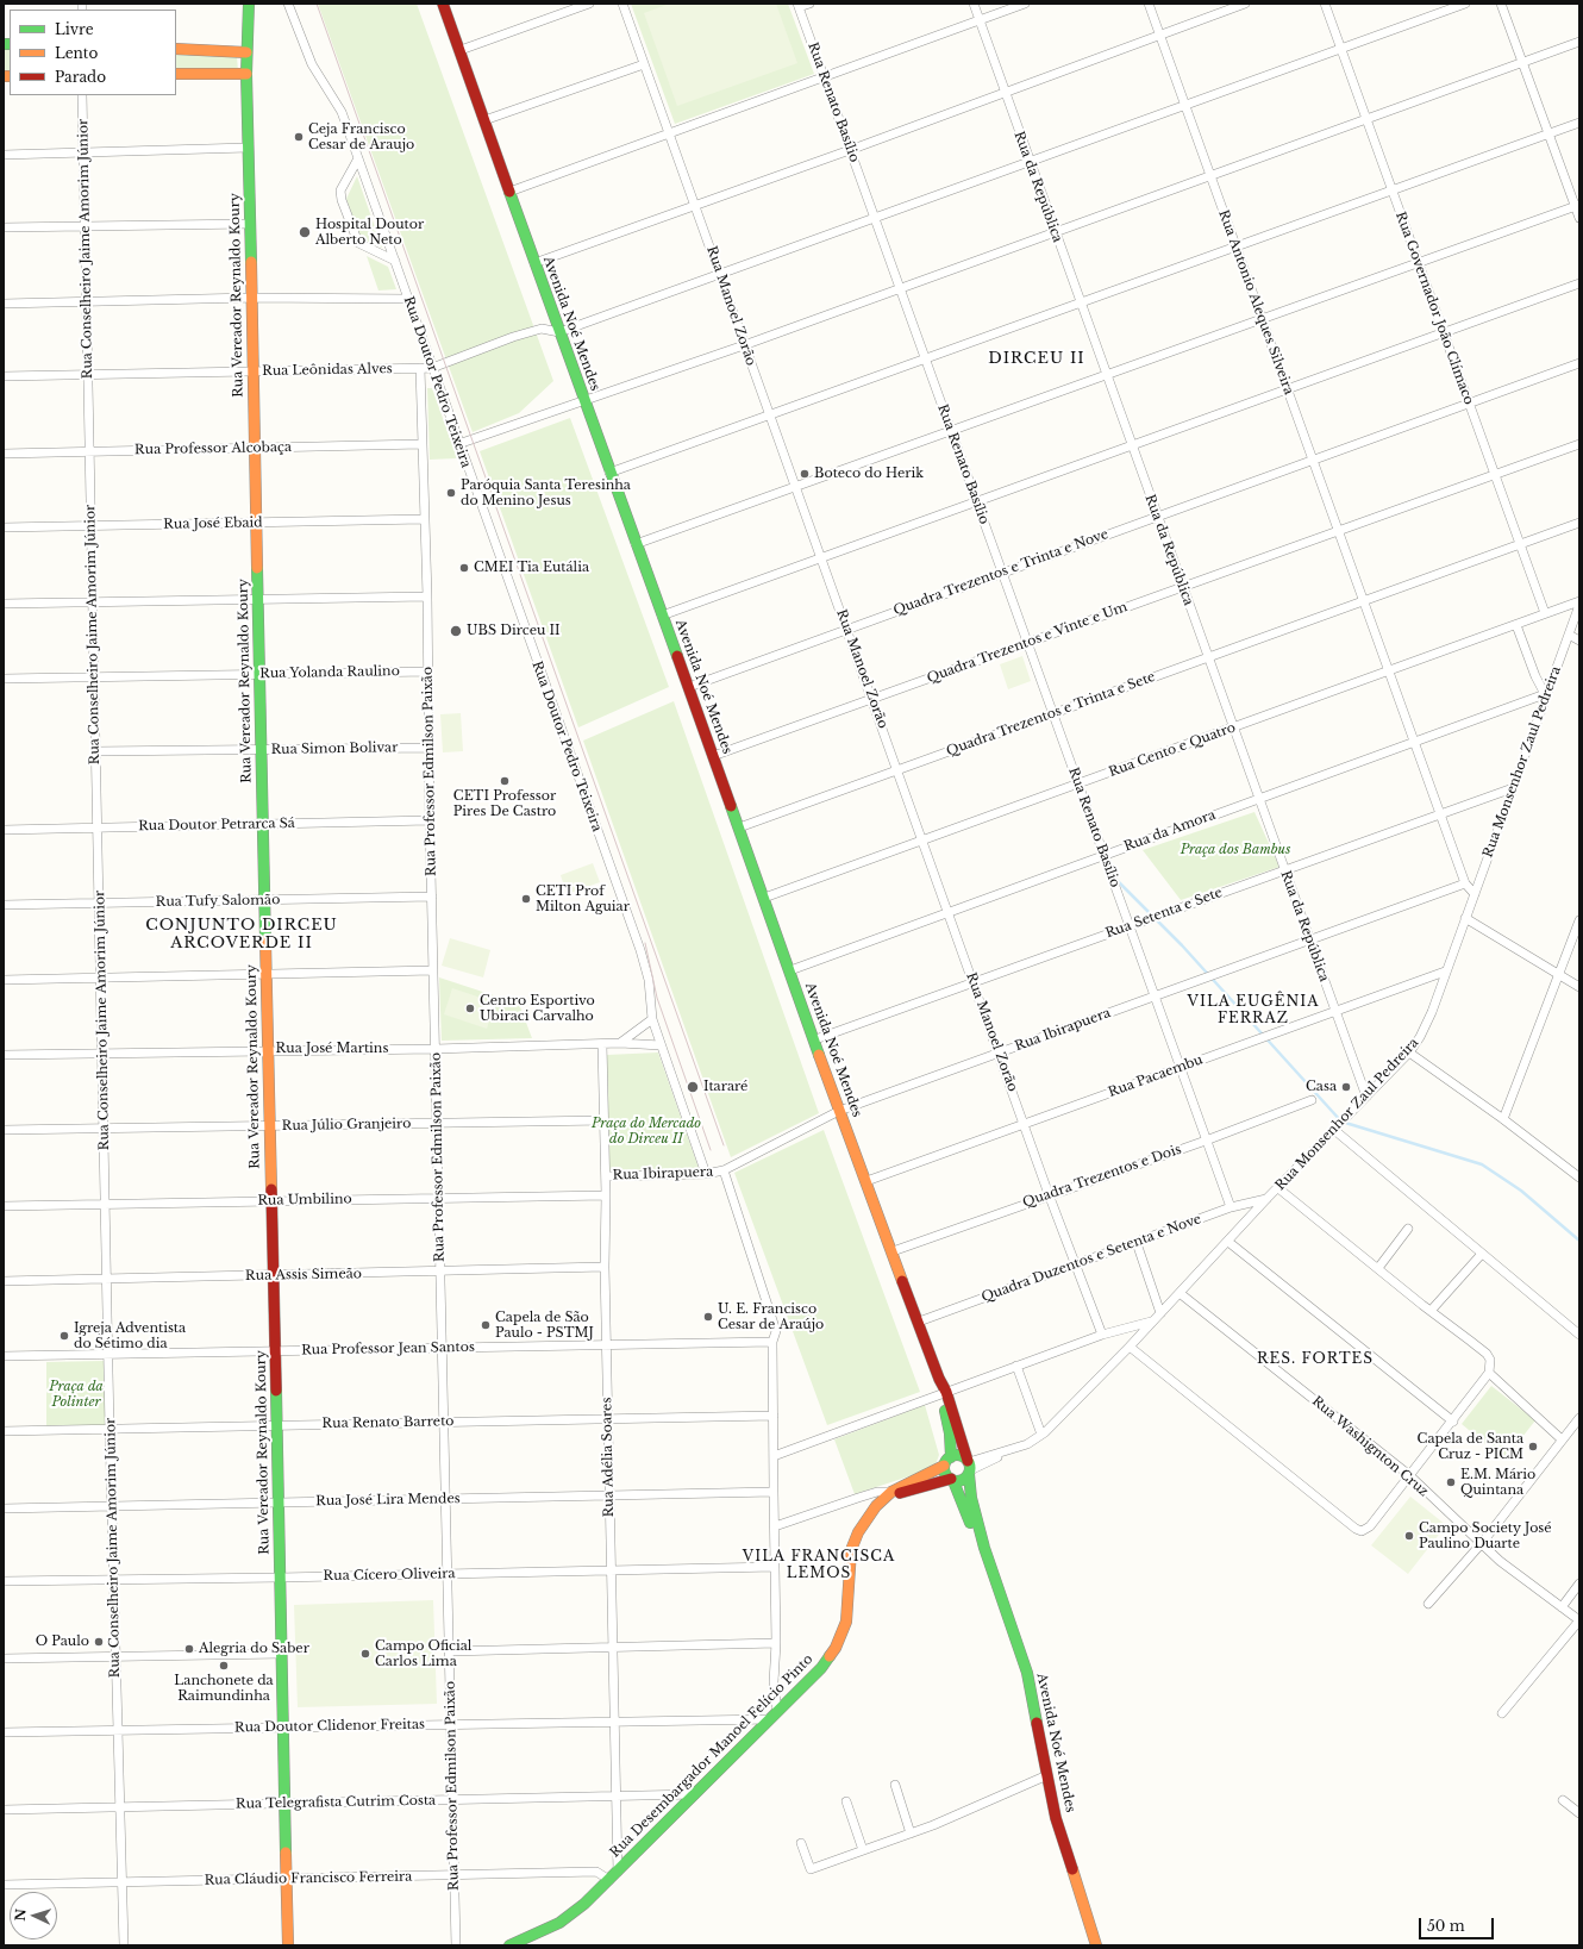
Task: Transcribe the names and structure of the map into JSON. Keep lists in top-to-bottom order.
{
  "streets": {
    "street": [
      "Rua Renato Basílio",
      "Rua da República",
      "Rua Conselheiro Jaime Amorim Júnior",
      "Rua Vereador Reynaldo Koury",
      "Rua Antonio Aleques Silveira",
      "Rua Manoel Zorão",
      "Rua Governador João Clímaco",
      "Avenida Noé Mendes",
      "Rua Leônidas Alves",
      "Rua Doutor Pedro Teixeira",
      "Rua Professor Alcobaça",
      "Rua José Ebaid",
      "Quadra Trezentos e Trinta e Nove",
      "Quadra Trezentos e Vinte e Um",
      "Rua Yolanda Raulino",
      "Quadra Trezentos e Trinta e Sete",
      "Rua Simon Bolivar",
      "Rua Cento e Quatro",
      "Rua Monsenhor Zaul Pedreira",
      "Rua Professor Edmilson Paixão",
      "Rua Doutor Petrarca Sá",
      "Rua da Amora",
      "Rua Tufy Salomão",
      "Rua Setenta e Sete",
      "Rua Ibirapuera",
      "Rua José Martins",
      "Rua Pacaembu",
      "Rua Júlio Granjeiro",
      "Quadra Trezentos e Dois",
      "Rua Umbilino",
      "Quadra Duzentos e Setenta e Nove",
      "Rua Assis Simeão",
      "Rua Professor Jean Santos",
      "Rua Renato Barreto",
      "Rua Washignton Cruz",
      "Rua Adélia Soares",
      "Rua José Lira Mendes",
      "Rua Cícero Oliveira",
      "Rua Doutor Clidenor Freitas",
      "Rua Desembargador Manoel Felício Pinto",
      "Rua Telegrafista Cutrim Costa",
      "Rua Cláudio Francisco Ferreira"
    ]
  },
  "crossings": [
    ["Rua Renato Basílio", "Quadra Trezentos e Trinta e Nove"],
    ["Rua Renato Basílio", "Quadra Trezentos e Vinte e Um"],
    ["Rua Renato Basílio", "Quadra Trezentos e Trinta e Sete"],
    ["Rua Renato Basílio", "Rua Cento e Quatro"],
    ["Rua Renato Basílio", "Rua da Amora"],
    ["Rua Renato Basílio", "Rua Setenta e Sete"],
    ["Rua Renato Basílio", "Rua Ibirapuera"],
    ["Rua Renato Basílio", "Rua Pacaembu"],
    ["Rua Renato Basílio", "Quadra Trezentos e Dois"],
    ["Rua Renato Basílio", "Quadra Duzentos e Setenta e Nove"],
    ["Rua da República", "Quadra Trezentos e Trinta e Nove"],
    ["Rua da República", "Quadra Trezentos e Vinte e Um"],
    ["Rua da República", "Quadra Trezentos e Trinta e Sete"],
    ["Rua da República", "Rua Cento e Quatro"],
    ["Rua da República", "Rua Monsenhor Zaul Pedreira"],
    ["Rua da República", "Rua da Amora"],
    ["Rua da República", "Rua Setenta e Sete"],
    ["Rua da República", "Rua Ibirapuera"],
    ["Rua da República", "Rua Pacaembu"],
    ["Rua Conselheiro Jaime Amorim Júnior", "Rua Leônidas Alves"],
    ["Rua Conselheiro Jaime Amorim Júnior", "Rua Professor Alcobaça"],
    ["Rua Conselheiro Jaime Amorim Júnior", "Rua José Ebaid"],
    ["Rua Conselheiro Jaime Amorim Júnior", "Rua Yolanda Raulino"],
    ["Rua Conselheiro Jaime Amorim Júnior", "Rua Simon Bolivar"],
    ["Rua Conselheiro Jaime Amorim Júnior", "Rua Doutor Petrarca Sá"],
    ["Rua Conselheiro Jaime Amorim Júnior", "Rua Tufy Salomão"],
    ["Rua Conselheiro Jaime Amorim Júnior", "Rua José Martins"],
    ["Rua Conselheiro Jaime Amorim Júnior", "Rua Júlio Granjeiro"],
    ["Rua Conselheiro Jaime Amorim Júnior", "Rua Umbilino"],
    ["Rua Conselheiro Jaime Amorim Júnior", "Rua Assis Simeão"],
    ["Rua Conselheiro Jaime Amorim Júnior", "Rua Professor Jean Santos"],
    ["Rua Conselheiro Jaime Amorim Júnior", "Rua Renato Barreto"],
    ["Rua Conselheiro Jaime Amorim Júnior", "Rua José Lira Mendes"],
    ["Rua Conselheiro Jaime Amorim Júnior", "Rua Cícero Oliveira"],
    ["Rua Conselheiro Jaime Amorim Júnior", "Rua Doutor Clidenor Freitas"],
    ["Rua Conselheiro Jaime Amorim Júnior", "Rua Telegrafista Cutrim Costa"],
    ["Rua Conselheiro Jaime Amorim Júnior", "Rua Cláudio Francisco Ferreira"],
    ["Rua Vereador Reynaldo Koury", "Rua Leônidas Alves"],
    ["Rua Vereador Reynaldo Koury", "Rua Professor Alcobaça"],
    ["Rua Vereador Reynaldo Koury", "Rua José Ebaid"],
    ["Rua Vereador Reynaldo Koury", "Rua Yolanda Raulino"],
    ["Rua Vereador Reynaldo Koury", "Rua Simon Bolivar"],
    ["Rua Vereador Reynaldo Koury", "Rua Doutor Petrarca Sá"],
    ["Rua Vereador Reynaldo Koury", "Rua Tufy Salomão"],
    ["Rua Vereador Reynaldo Koury", "Rua José Martins"],
    ["Rua Vereador Reynaldo Koury", "Rua Júlio Granjeiro"],
    ["Rua Vereador Reynaldo Koury", "Rua Umbilino"],
    ["Rua Vereador Reynaldo Koury", "Rua Assis Simeão"],
    ["Rua Vereador Reynaldo Koury", "Rua Professor Jean Santos"],
    ["Rua Vereador Reynaldo Koury", "Rua Renato Barreto"],
    ["Rua Vereador Reynaldo Koury", "Rua José Lira Mendes"],
    ["Rua Vereador Reynaldo Koury", "Rua Cícero Oliveira"],
    ["Rua Vereador Reynaldo Koury", "Rua Doutor Clidenor Freitas"],
    ["Rua Vereador Reynaldo Koury", "Rua Telegrafista Cutrim Costa"],
    ["Rua Vereador Reynaldo Koury", "Rua Cláudio Francisco Ferreira"],
    ["Rua Antonio Aleques Silveira", "Quadra Trezentos e Trinta e Nove"],
    ["Rua Antonio Aleques Silveira", "Quadra Trezentos e Vinte e Um"],
    ["Rua Antonio Aleques Silveira", "Quadra Trezentos e Trinta e Sete"],
    ["Rua Antonio Aleques Silveira", "Rua Cento e Quatro"],
    ["Rua Antonio Aleques Silveira", "Rua da Amora"],
    ["Rua Manoel Zorão", "Quadra Trezentos e Trinta e Nove"],
    ["Rua Manoel Zorão", "Quadra Trezentos e Vinte e Um"],
    ["Rua Manoel Zorão", "Quadra Trezentos e Trinta e Sete"],
    ["Rua Manoel Zorão", "Rua Cento e Quatro"],
    ["Rua Manoel Zorão", "Rua da Amora"],
    ["Rua Manoel Zorão", "Rua Setenta e Sete"],
    ["Rua Manoel Zorão", "Rua Ibirapuera"],
    ["Rua Manoel Zorão", "Rua Pacaembu"],
    ["Rua Manoel Zorão", "Quadra Trezentos e Dois"],
    ["Rua Manoel Zorão", "Quadra Duzentos e Setenta e Nove"],
    ["Rua Governador João Clímaco", "Quadra Trezentos e Trinta e Nove"],
    ["Rua Governador João Clímaco", "Quadra Trezentos e Vinte e Um"],
    ["Rua Governador João Clímaco", "Quadra Trezentos e Trinta e Sete"],
    ["Rua Governador João Clímaco", "Rua Cento e Quatro"],
    ["Avenida Noé Mendes", "Rua Leônidas Alves"],
    ["Avenida Noé Mendes", "Quadra Trezentos e Trinta e Nove"],
    ["Avenida Noé Mendes", "Quadra Trezentos e Vinte e Um"],
    ["Avenida Noé Mendes", "Quadra Trezentos e Trinta e Sete"],
    ["Avenida Noé Mendes", "Rua Cento e Quatro"],
    ["Avenida Noé Mendes", "Rua Monsenhor Zaul Pedreira"],
    ["Avenida Noé Mendes", "Rua da Amora"],
    ["Avenida Noé Mendes", "Rua Setenta e Sete"],
    ["Avenida Noé Mendes", "Rua Ibirapuera"],
    ["Avenida Noé Mendes", "Rua Pacaembu"],
    ["Avenida Noé Mendes", "Quadra Trezentos e Dois"],
    ["Avenida Noé Mendes", "Quadra Duzentos e Setenta e Nove"],
    ["Rua Leônidas Alves", "Rua Doutor Pedro Teixeira"],
    ["Rua Leônidas Alves", "Rua Professor Edmilson Paixão"],
    ["Rua Doutor Pedro Teixeira", "Rua Ibirapuera"],
    ["Rua Doutor Pedro Teixeira", "Rua José Martins"],
    ["Rua Professor Alcobaça", "Rua Professor Edmilson Paixão"],
    ["Rua José Ebaid", "Rua Professor Edmilson Paixão"],
    ["Rua Yolanda Raulino", "Rua Professor Edmilson Paixão"],
    ["Rua Simon Bolivar", "Rua Professor Edmilson Paixão"],
    ["Rua Cento e Quatro", "Rua Monsenhor Zaul Pedreira"],
    ["Rua Monsenhor Zaul Pedreira", "Rua da Amora"],
    ["Rua Monsenhor Zaul Pedreira", "Rua Setenta e Sete"],
    ["Rua Monsenhor Zaul Pedreira", "Rua Pacaembu"],
    ["Rua Monsenhor Zaul Pedreira", "Quadra Duzentos e Setenta e Nove"],
    ["Rua Monsenhor Zaul Pedreira", "Rua Washignton Cruz"],
    ["Rua Professor Edmilson Paixão", "Rua Doutor Petrarca Sá"],
    ["Rua Professor Edmilson Paixão", "Rua Tufy Salomão"],
    ["Rua Professor Edmilson Paixão", "Rua José Martins"],
    ["Rua Professor Edmilson Paixão", "Rua Júlio Granjeiro"],
    ["Rua Professor Edmilson Paixão", "Rua Umbilino"],
    ["Rua Professor Edmilson Paixão", "Rua Assis Simeão"],
    ["Rua Professor Edmilson Paixão", "Rua Professor Jean Santos"],
    ["Rua Professor Edmilson Paixão", "Rua Renato Barreto"],
    ["Rua Professor Edmilson Paixão", "Rua José Lira Mendes"],
    ["Rua Professor Edmilson Paixão", "Rua Cícero Oliveira"],
    ["Rua Professor Edmilson Paixão", "Rua Doutor Clidenor Freitas"],
    ["Rua Professor Edmilson Paixão", "Rua Telegrafista Cutrim Costa"],
    ["Rua Professor Edmilson Paixão", "Rua Cláudio Francisco Ferreira"],
    ["Rua Ibirapuera", "Rua Adélia Soares"],
    ["Rua José Martins", "Rua Adélia Soares"],
    ["Rua Júlio Granjeiro", "Rua Adélia Soares"],
    ["Rua Umbilino", "Rua Adélia Soares"],
    ["Rua Assis Simeão", "Rua Adélia Soares"],
    ["Rua Professor Jean Santos", "Rua Adélia Soares"],
    ["Rua Renato Barreto", "Rua Adélia Soares"],
    ["Rua Adélia Soares", "Rua José Lira Mendes"],
    ["Rua Adélia Soares", "Rua Cícero Oliveira"],
    ["Rua Adélia Soares", "Rua Doutor Clidenor Freitas"],
    ["Rua Adélia Soares", "Rua Desembargador Manoel Felício Pinto"],
    ["Rua Adélia Soares", "Rua Telegrafista Cutrim Costa"],
    ["Rua Doutor Clidenor Freitas", "Rua Desembargador Manoel Felício Pinto"],
    ["Rua Desembargador Manoel Felício Pinto", "Rua Telegrafista Cutrim Costa"],
    ["Rua Desembargador Manoel Felício Pinto", "Rua Cláudio Francisco Ferreira"]
  ],
  "districts": [
    "DIRCEU II",
    "CONJUNTO DIRCEU ARCOVERDE II",
    "VILA EUGÊNIA FERRAZ",
    "RES. FORTES",
    "VILA FRANCISCA LEMOS"
  ],
  "parks": ["Praça dos Bambus", "Praça do Mercado do Dirceu II", "Praça da Polinter"],
  "places": [
    "Ceja Francisco Cesar de Araujo",
    "Hospital Doutor Alberto Neto",
    "Boteco do Herik",
    "Paróquia Santa Teresinha do Menino Jesus",
    "CMEI Tia Eutália",
    "UBS Dirceu II",
    "CETI Professor Pires De Castro",
    "CETI Prof Milton Aguiar",
    "Centro Esportivo Ubiraci Carvalho",
    "Itararé",
    "Casa",
    "U. E. Francisco Cesar de Araújo",
    "Capela de São Paulo - PSTMJ",
    "Igreja Adventista do Sétimo dia",
    "Capela de Santa Cruz - PICM",
    "E.M. Mário Quintana",
    "Campo Society José Paulino Duarte",
    "O Paulo",
    "Alegria do Saber",
    "Campo Oficial Carlos Lima",
    "Lanchonete da Raimundinha"
  ],
  "legend": ["Livre", "Lento", "Parado"],
  "scale_bar": "50 m",
  "north": "left"
}
